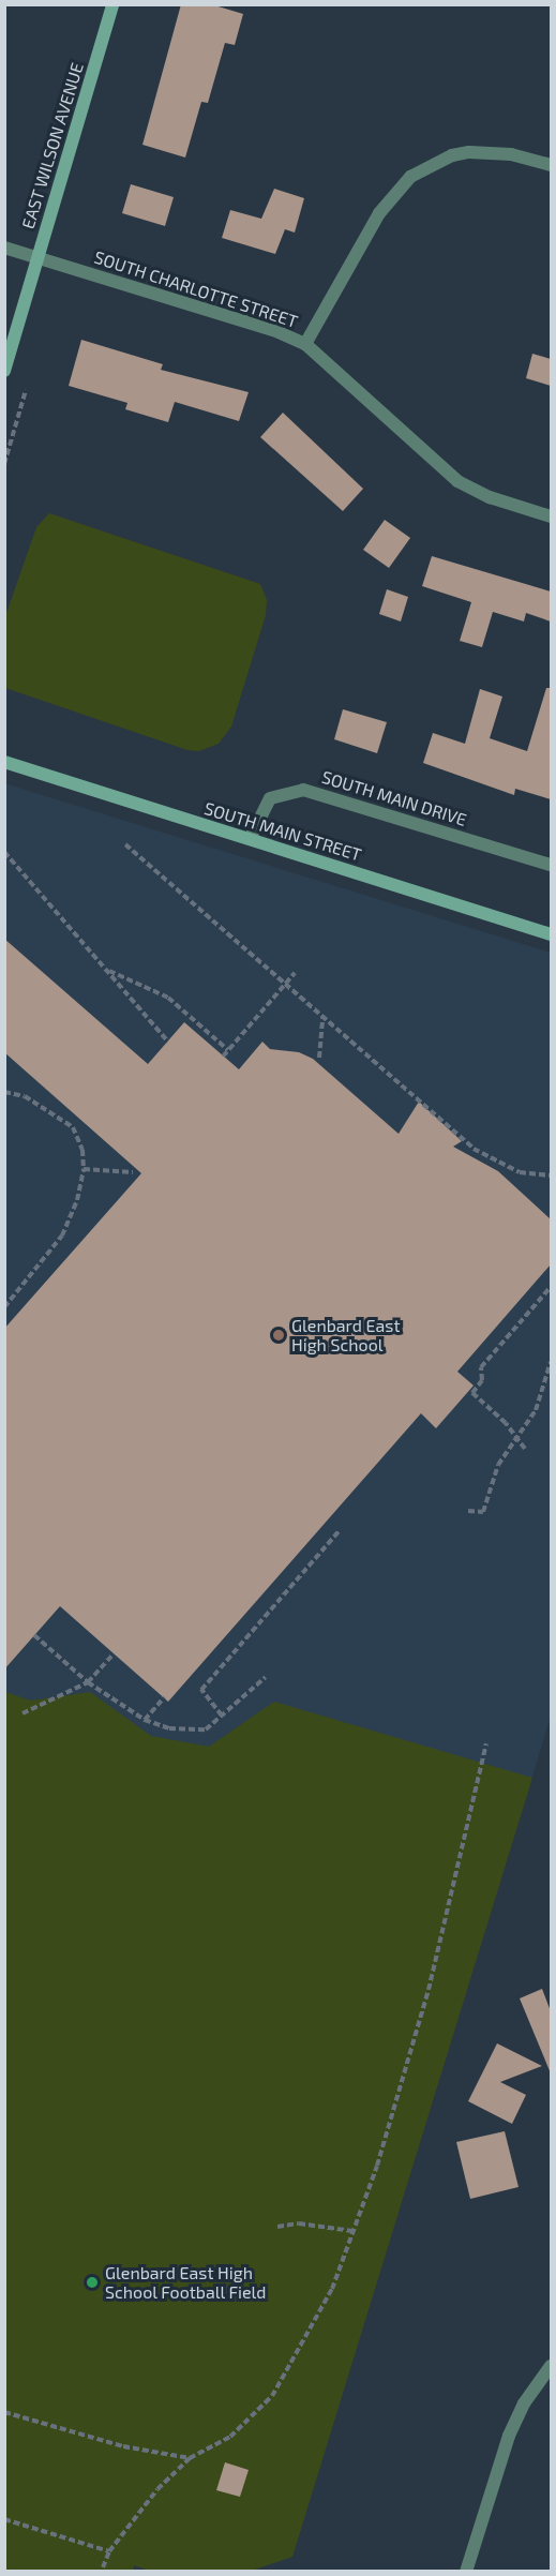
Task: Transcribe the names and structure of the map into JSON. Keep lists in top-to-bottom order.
{
  "streets": {
    "main road": ["EAST WILSON AVENUE", "SOUTH MAIN STREET"],
    "street": ["SOUTH CHARLOTTE STREET", "SOUTH MAIN DRIVE"]
  },
  "crossings": [
    ["EAST WILSON AVENUE", "SOUTH CHARLOTTE STREET"],
    ["SOUTH MAIN DRIVE", "SOUTH MAIN STREET"]
  ],
  "places": ["Glenbard East High School", "Glenbard East High School Football Field"]
}
